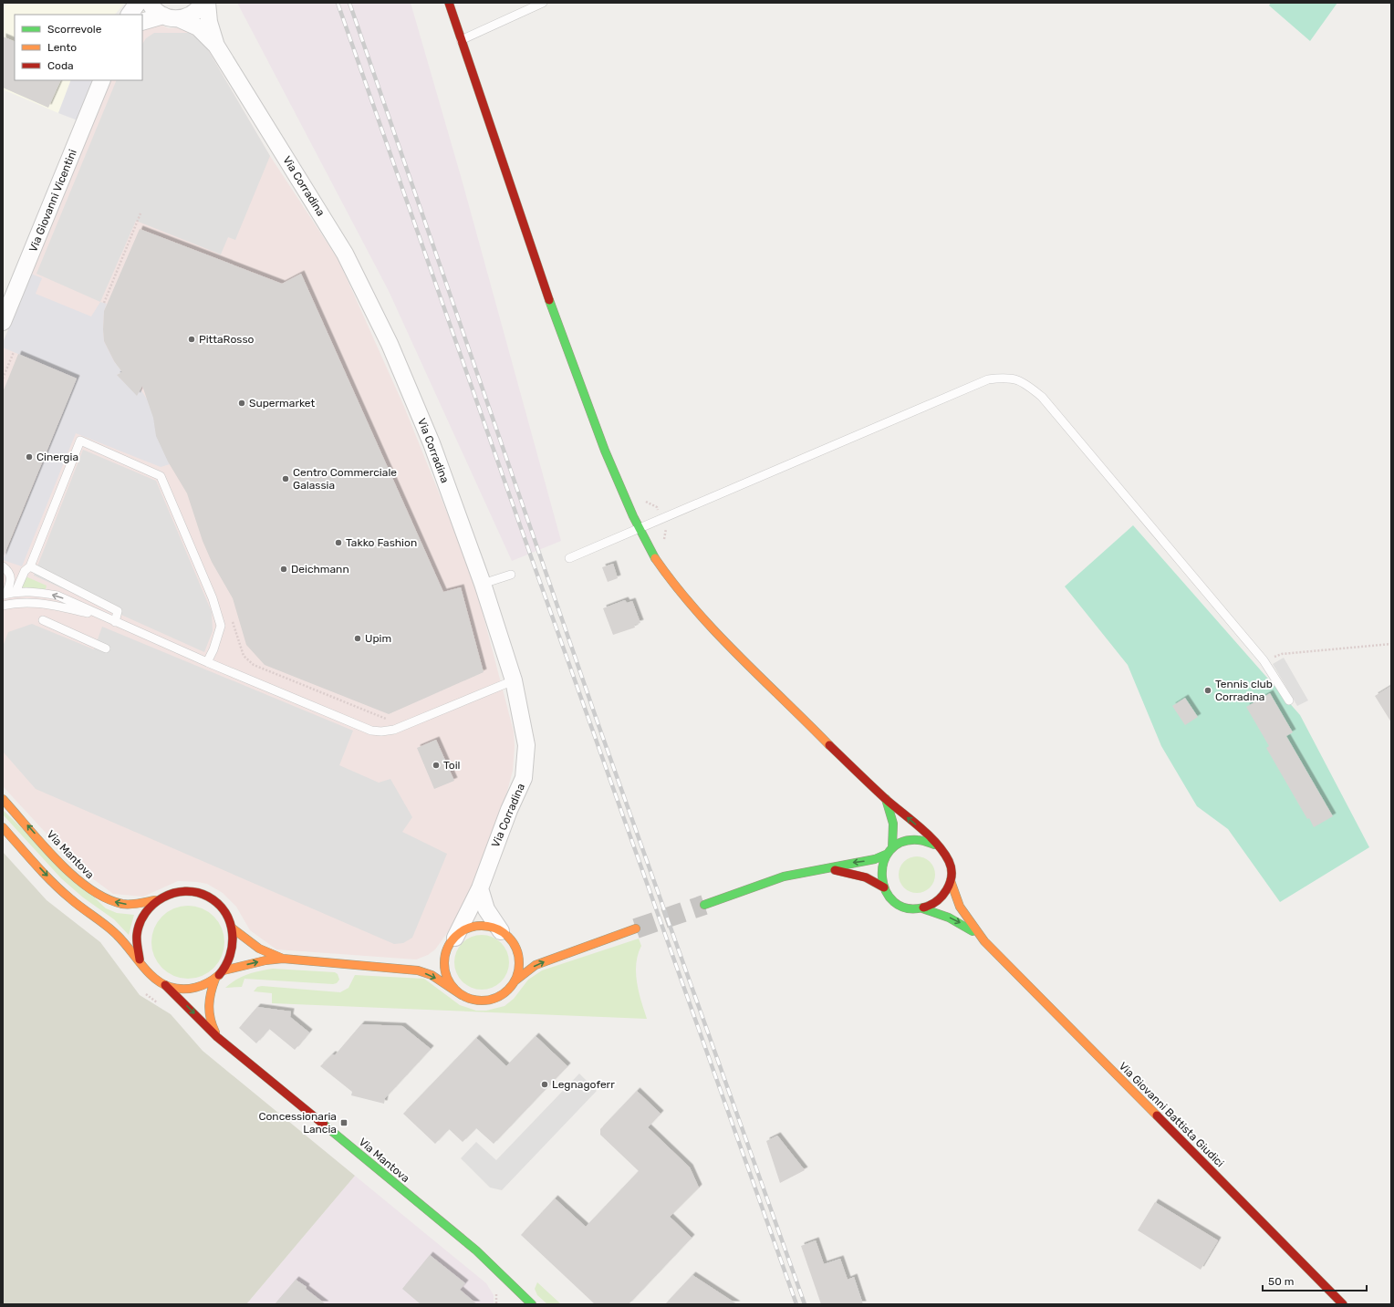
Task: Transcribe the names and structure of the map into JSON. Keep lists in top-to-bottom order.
{
  "streets": {
    "main road": ["Via Mantova", "Via Giovanni Battista Giudici"],
    "street": ["Via Corradina", "Via Giovanni Vicentini"]
  },
  "places": {
    "other": [
      "PittaRosso",
      "Supermarket",
      "Cinergia",
      "Centro Commerciale Galassia",
      "Takko Fashion",
      "Deichmann",
      "Upim",
      "Tennis club Corradina",
      "Toil",
      "Legnagoferr"
    ],
    "transit": ["Concessionaria Lancia"]
  },
  "legend": ["Scorrevole", "Lento", "Coda"],
  "scale_bar": "50 m"
}
